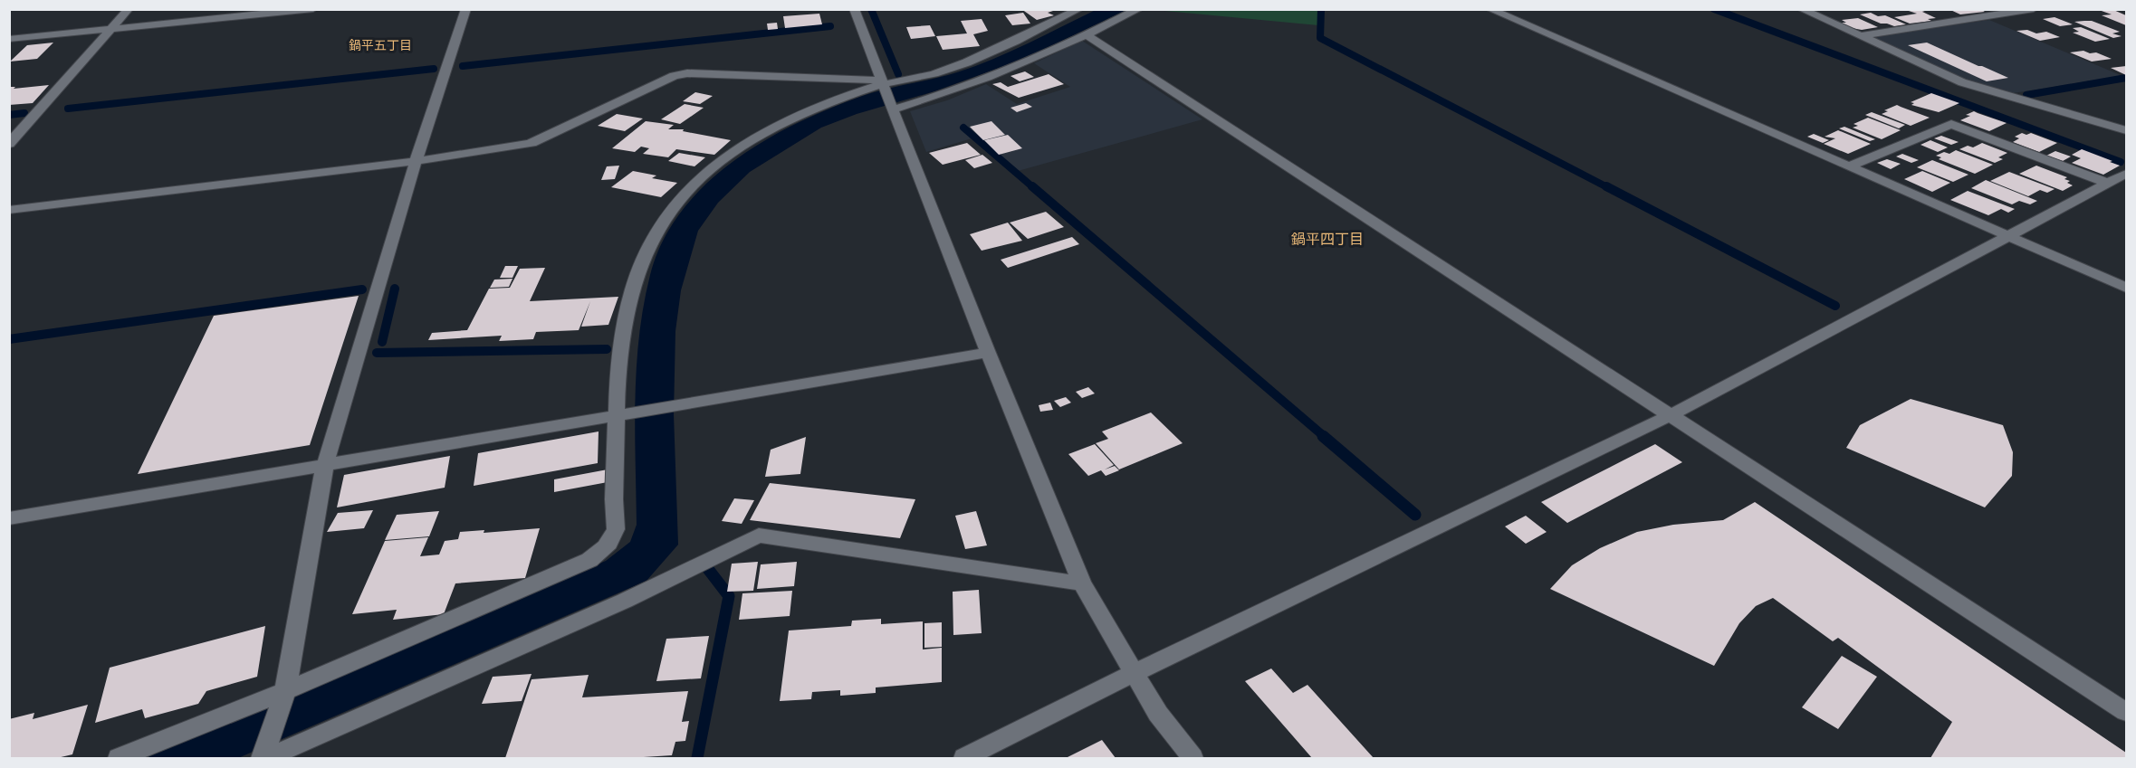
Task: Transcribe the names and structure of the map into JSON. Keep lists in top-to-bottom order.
{
  "districts": ["鍋平五丁目", "鍋平四丁目"]
}
